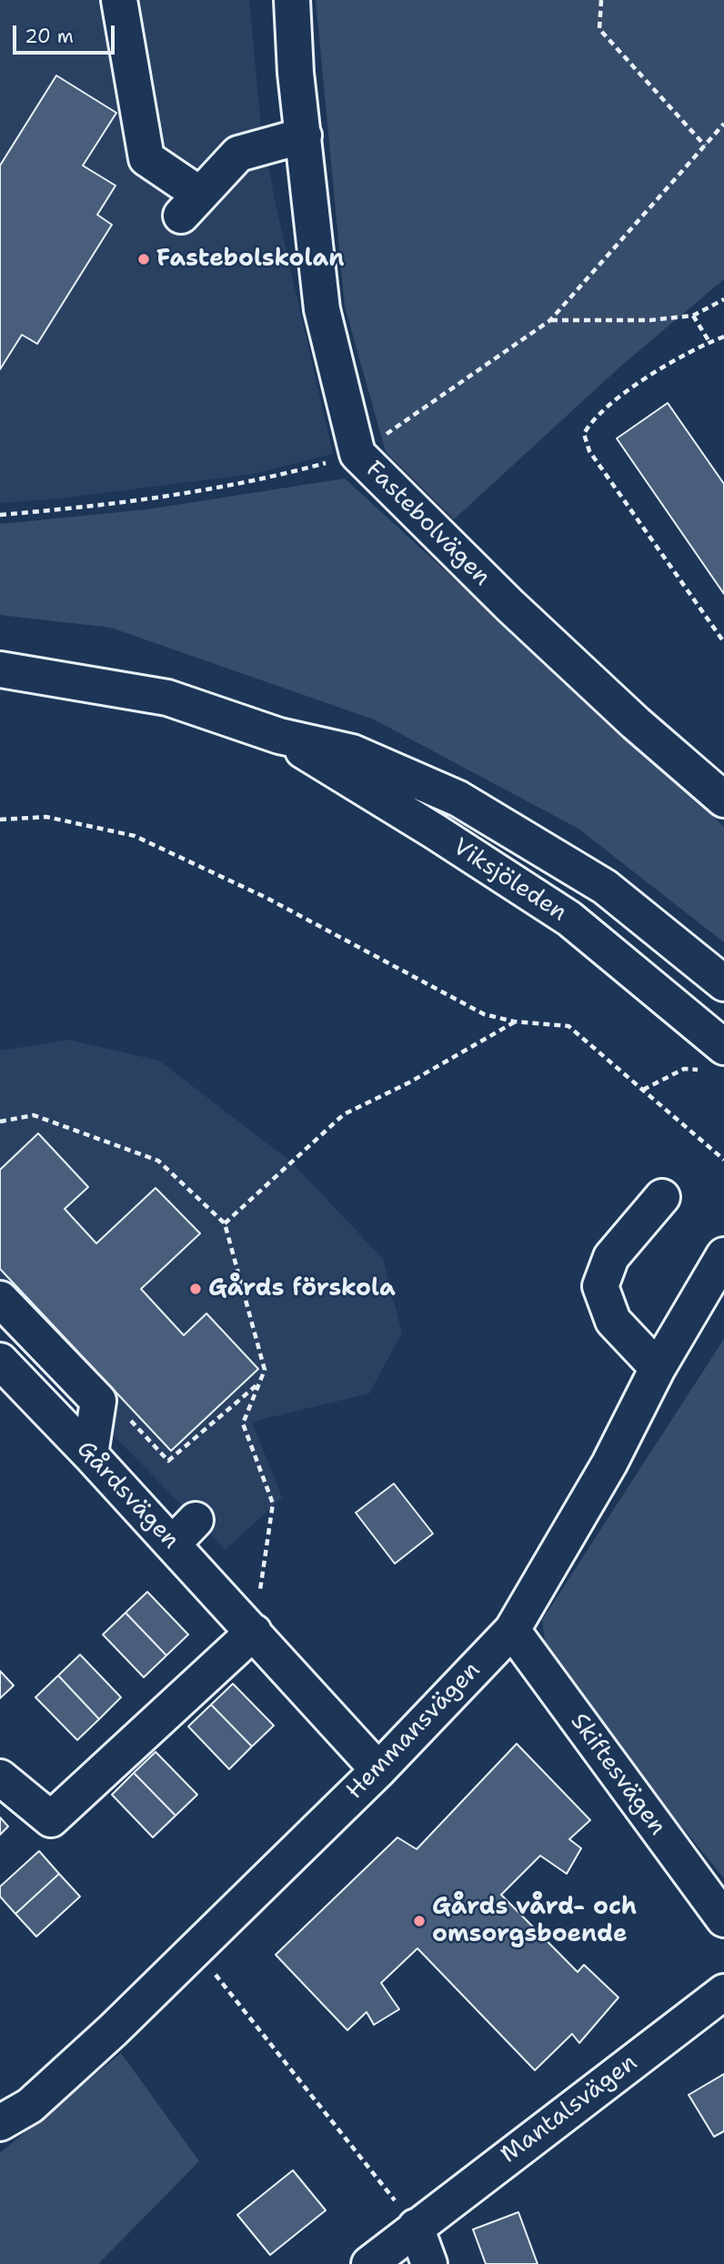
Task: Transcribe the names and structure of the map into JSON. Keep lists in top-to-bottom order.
{
  "streets": {
    "street": [
      "Fastebolvägen",
      "Viksjöleden",
      "Gårdsvägen",
      "Hemmansvägen",
      "Skiftesvägen",
      "Mantalsvägen"
    ]
  },
  "crossings": [
    ["Gårdsvägen", "Hemmansvägen"],
    ["Hemmansvägen", "Skiftesvägen"]
  ],
  "places": ["Fastebolskolan", "Gårds förskola", "Gårds vård- och omsorgsboende"],
  "scale_bar": "20 m"
}
